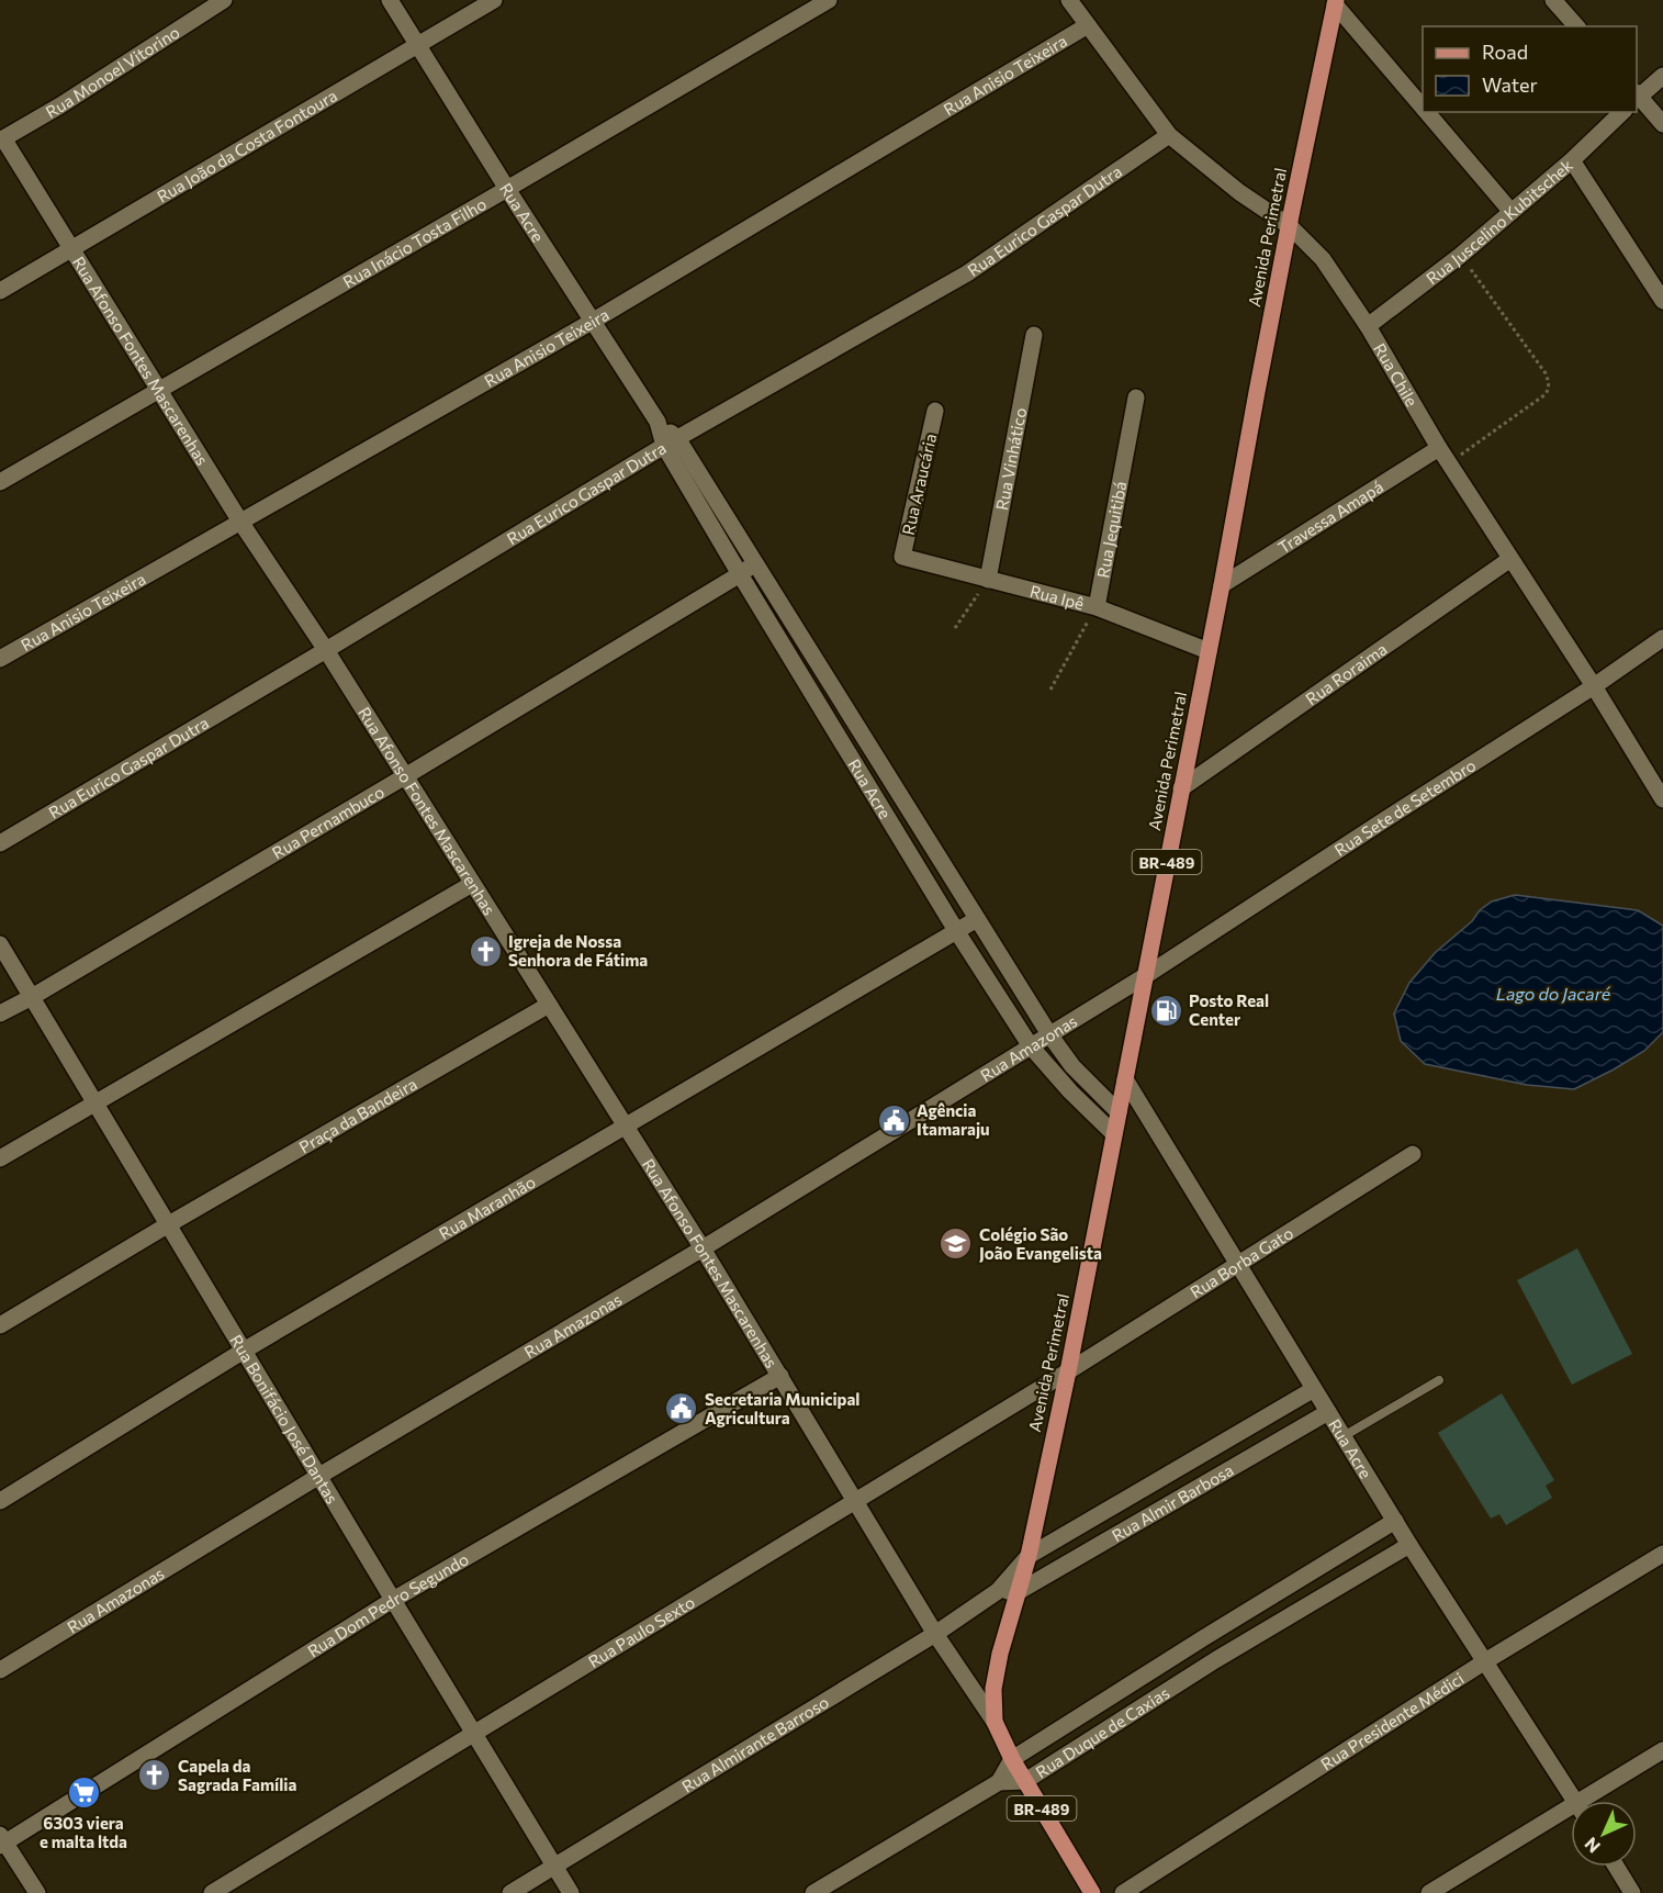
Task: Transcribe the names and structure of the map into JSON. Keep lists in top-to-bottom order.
{
  "streets": {
    "main road": ["Avenida Perimetral", "BR-489"],
    "street": [
      "Rua Monoel Vitorino",
      "Rua Anisio Teixeira",
      "Rua João da Costa Fontoura",
      "Rua Acre",
      "Rua Eurico Gaspar Dutra",
      "Rua Juscelino Kubitschek",
      "Rua Inácio Tosta Filho",
      "Rua Afonso Fontes Mascarenhas",
      "Rua Chile",
      "Rua Vinhático",
      "Rua Araucária",
      "Travessa Amapá",
      "Rua Jequitibá",
      "Rua Ipê",
      "Rua Roraima",
      "Rua Sete de Setembro",
      "Rua Pernambuco",
      "Rua Amazonas",
      "Praça da Bandeira",
      "Rua Maranhão",
      "Rua Borba Gato",
      "Rua Bonifácio José Dantas",
      "Rua Almir Barbosa",
      "Rua Dom Pedro Segundo",
      "Rua Paulo Sexto",
      "Rua Presidente Médici",
      "Rua Duque de Caxias",
      "Rua Almirante Barroso"
    ]
  },
  "crossings": [
    ["Rua Monoel Vitorino", "Rua Afonso Fontes Mascarenhas"],
    ["Rua Anisio Teixeira", "Rua Acre"],
    ["Rua Anisio Teixeira", "Rua Afonso Fontes Mascarenhas"],
    ["Rua Anisio Teixeira", "Rua Chile"],
    ["Rua João da Costa Fontoura", "Rua Acre"],
    ["Rua João da Costa Fontoura", "Rua Afonso Fontes Mascarenhas"],
    ["Rua Acre", "Rua Eurico Gaspar Dutra"],
    ["Rua Acre", "Avenida Perimetral"],
    ["Rua Acre", "Rua Inácio Tosta Filho"],
    ["Rua Acre", "Rua Pernambuco"],
    ["Rua Acre", "Rua Amazonas"],
    ["Rua Acre", "Rua Maranhão"],
    ["Rua Acre", "Rua Borba Gato"],
    ["Rua Acre", "Rua Almir Barbosa"],
    ["Rua Acre", "Rua Presidente Médici"],
    ["Rua Acre", "Rua Duque de Caxias"],
    ["Rua Eurico Gaspar Dutra", "Rua Afonso Fontes Mascarenhas"],
    ["Rua Eurico Gaspar Dutra", "Rua Chile"],
    ["Rua Juscelino Kubitschek", "Rua Chile"],
    ["Avenida Perimetral", "Rua Afonso Fontes Mascarenhas"],
    ["Avenida Perimetral", "Rua Chile"],
    ["Avenida Perimetral", "Travessa Amapá"],
    ["Avenida Perimetral", "Rua Ipê"],
    ["Avenida Perimetral", "Rua Roraima"],
    ["Avenida Perimetral", "Rua Sete de Setembro"],
    ["Avenida Perimetral", "BR-489"],
    ["Avenida Perimetral", "Rua Amazonas"],
    ["Avenida Perimetral", "Rua Borba Gato"],
    ["Avenida Perimetral", "Rua Almir Barbosa"],
    ["Avenida Perimetral", "Rua Paulo Sexto"],
    ["Avenida Perimetral", "Rua Almirante Barroso"],
    ["Rua Inácio Tosta Filho", "Rua Afonso Fontes Mascarenhas"],
    ["Rua Afonso Fontes Mascarenhas", "Rua Pernambuco"],
    ["Rua Afonso Fontes Mascarenhas", "BR-489"],
    ["Rua Afonso Fontes Mascarenhas", "Rua Amazonas"],
    ["Rua Afonso Fontes Mascarenhas", "Praça da Bandeira"],
    ["Rua Afonso Fontes Mascarenhas", "Rua Maranhão"],
    ["Rua Afonso Fontes Mascarenhas", "Rua Dom Pedro Segundo"],
    ["Rua Afonso Fontes Mascarenhas", "Rua Paulo Sexto"],
    ["Rua Afonso Fontes Mascarenhas", "Rua Almirante Barroso"],
    ["Rua Chile", "Travessa Amapá"],
    ["Rua Chile", "Rua Roraima"],
    ["Rua Chile", "Rua Sete de Setembro"],
    ["Rua Vinhático", "Rua Ipê"],
    ["Rua Araucária", "Rua Ipê"],
    ["Rua Jequitibá", "Rua Ipê"],
    ["Rua Sete de Setembro", "Rua Amazonas"],
    ["Rua Pernambuco", "Rua Bonifácio José Dantas"],
    ["BR-489", "Rua Duque de Caxias"],
    ["Rua Amazonas", "Rua Bonifácio José Dantas"],
    ["Praça da Bandeira", "Rua Bonifácio José Dantas"],
    ["Rua Maranhão", "Rua Bonifácio José Dantas"],
    ["Rua Borba Gato", "Rua Paulo Sexto"],
    ["Rua Bonifácio José Dantas", "Rua Dom Pedro Segundo"],
    ["Rua Bonifácio José Dantas", "Rua Paulo Sexto"],
    ["Rua Bonifácio José Dantas", "Rua Almirante Barroso"],
    ["Rua Almir Barbosa", "Rua Almirante Barroso"]
  ],
  "water": ["Lago do Jacaré"],
  "places": {
    "church": ["Igreja de Nossa Senhora de Fátima", "Capela da Sagrada Família"],
    "fuel station": ["Posto Real Center"],
    "public building": ["Agência Itamaraju", "Secretaria Municipal Agricultura"],
    "school or university": ["Colégio São João Evangelista"],
    "supermarket": ["6303 viera e malta ltda"]
  },
  "legend": ["Road", "Water"],
  "north": "bottom left"
}
